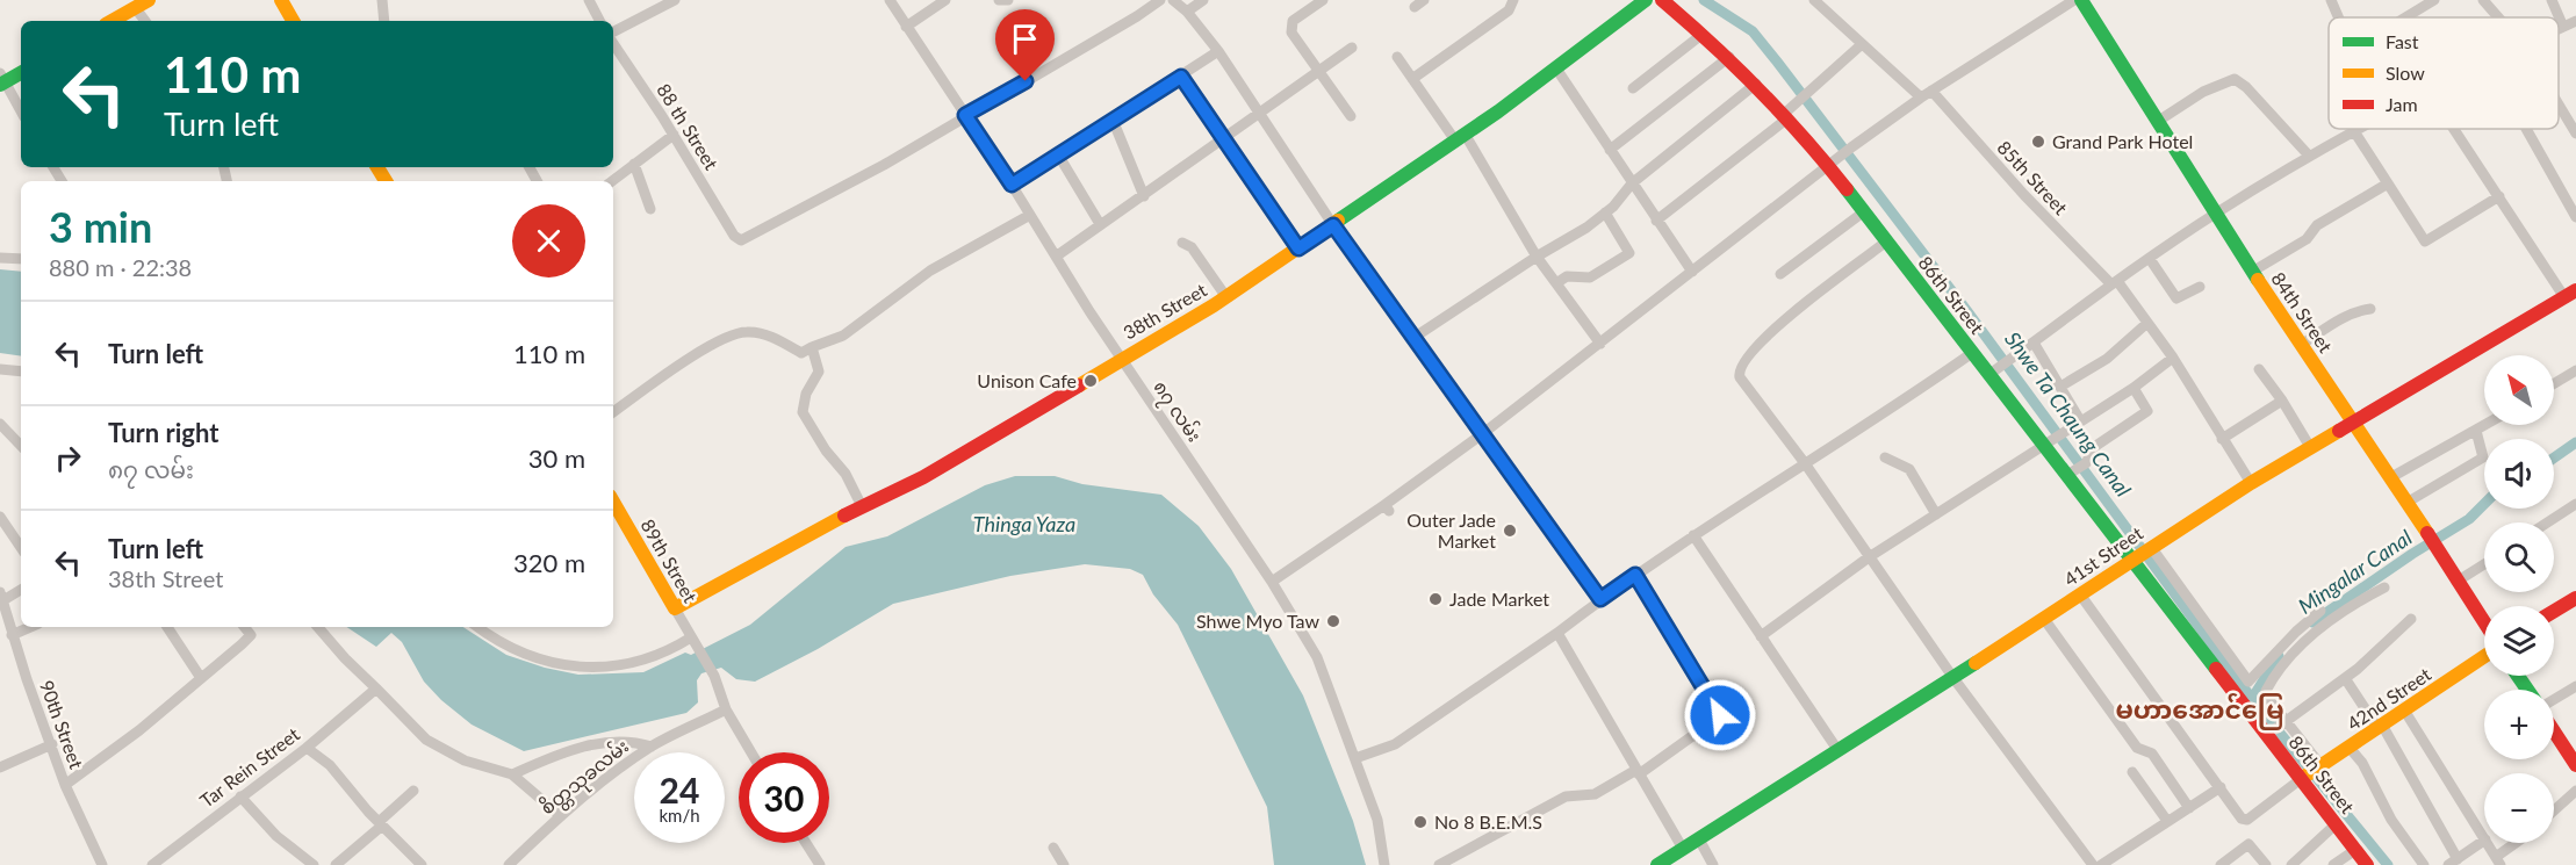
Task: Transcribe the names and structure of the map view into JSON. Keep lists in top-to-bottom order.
{
  "streets": {
    "main road": [
      "86th Street",
      "38th Street",
      "84th Street",
      "41st Street",
      "89th Street",
      "42nd Street"
    ],
    "street": [
      "88 th Street",
      "85th Street",
      "၈၇ လမ်း",
      "90th Street",
      "Tar Rein Street",
      "စိတ္တသုခလမ်း"
    ]
  },
  "crossings": [
    ["88 th Street", "၈၇ လမ်း"],
    ["85th Street", "41st Street"],
    ["86th Street", "41st Street"],
    ["86th Street", "42nd Street"],
    ["38th Street", "၈၇ လမ်း"],
    ["38th Street", "89th Street"],
    ["84th Street", "41st Street"],
    ["89th Street", "စိတ္တသုခလမ်း"]
  ],
  "districts": ["မဟာအောင်မြေ"],
  "water": ["Shwe Ta Chaung Canal", "Thinga Yaza", "Mingalar Canal"],
  "places": [
    "Grand Park Hotel",
    "Unison Cafe",
    "Outer Jade Market",
    "Jade Market",
    "Shwe Myo Taw",
    "No 8 B.E.M.S"
  ],
  "legend": ["Fast", "Slow", "Jam"],
  "north": "top left",
  "page": {
    "turn": ["110 m", "Turn left"],
    "heading": ["3 min", "880 m · 22:38"],
    "list": [
      {
        "name": "Turn left",
        "value": "110 m"
      },
      {
        "name": "Turn right",
        "note": "၈၇ လမ်း",
        "value": "30 m"
      },
      {
        "name": "Turn left",
        "note": "38th Street",
        "value": "320 m"
      }
    ],
    "map_buttons": ["+", "−"],
    "speed": "24 km/h",
    "limit": "30"
  }
}
